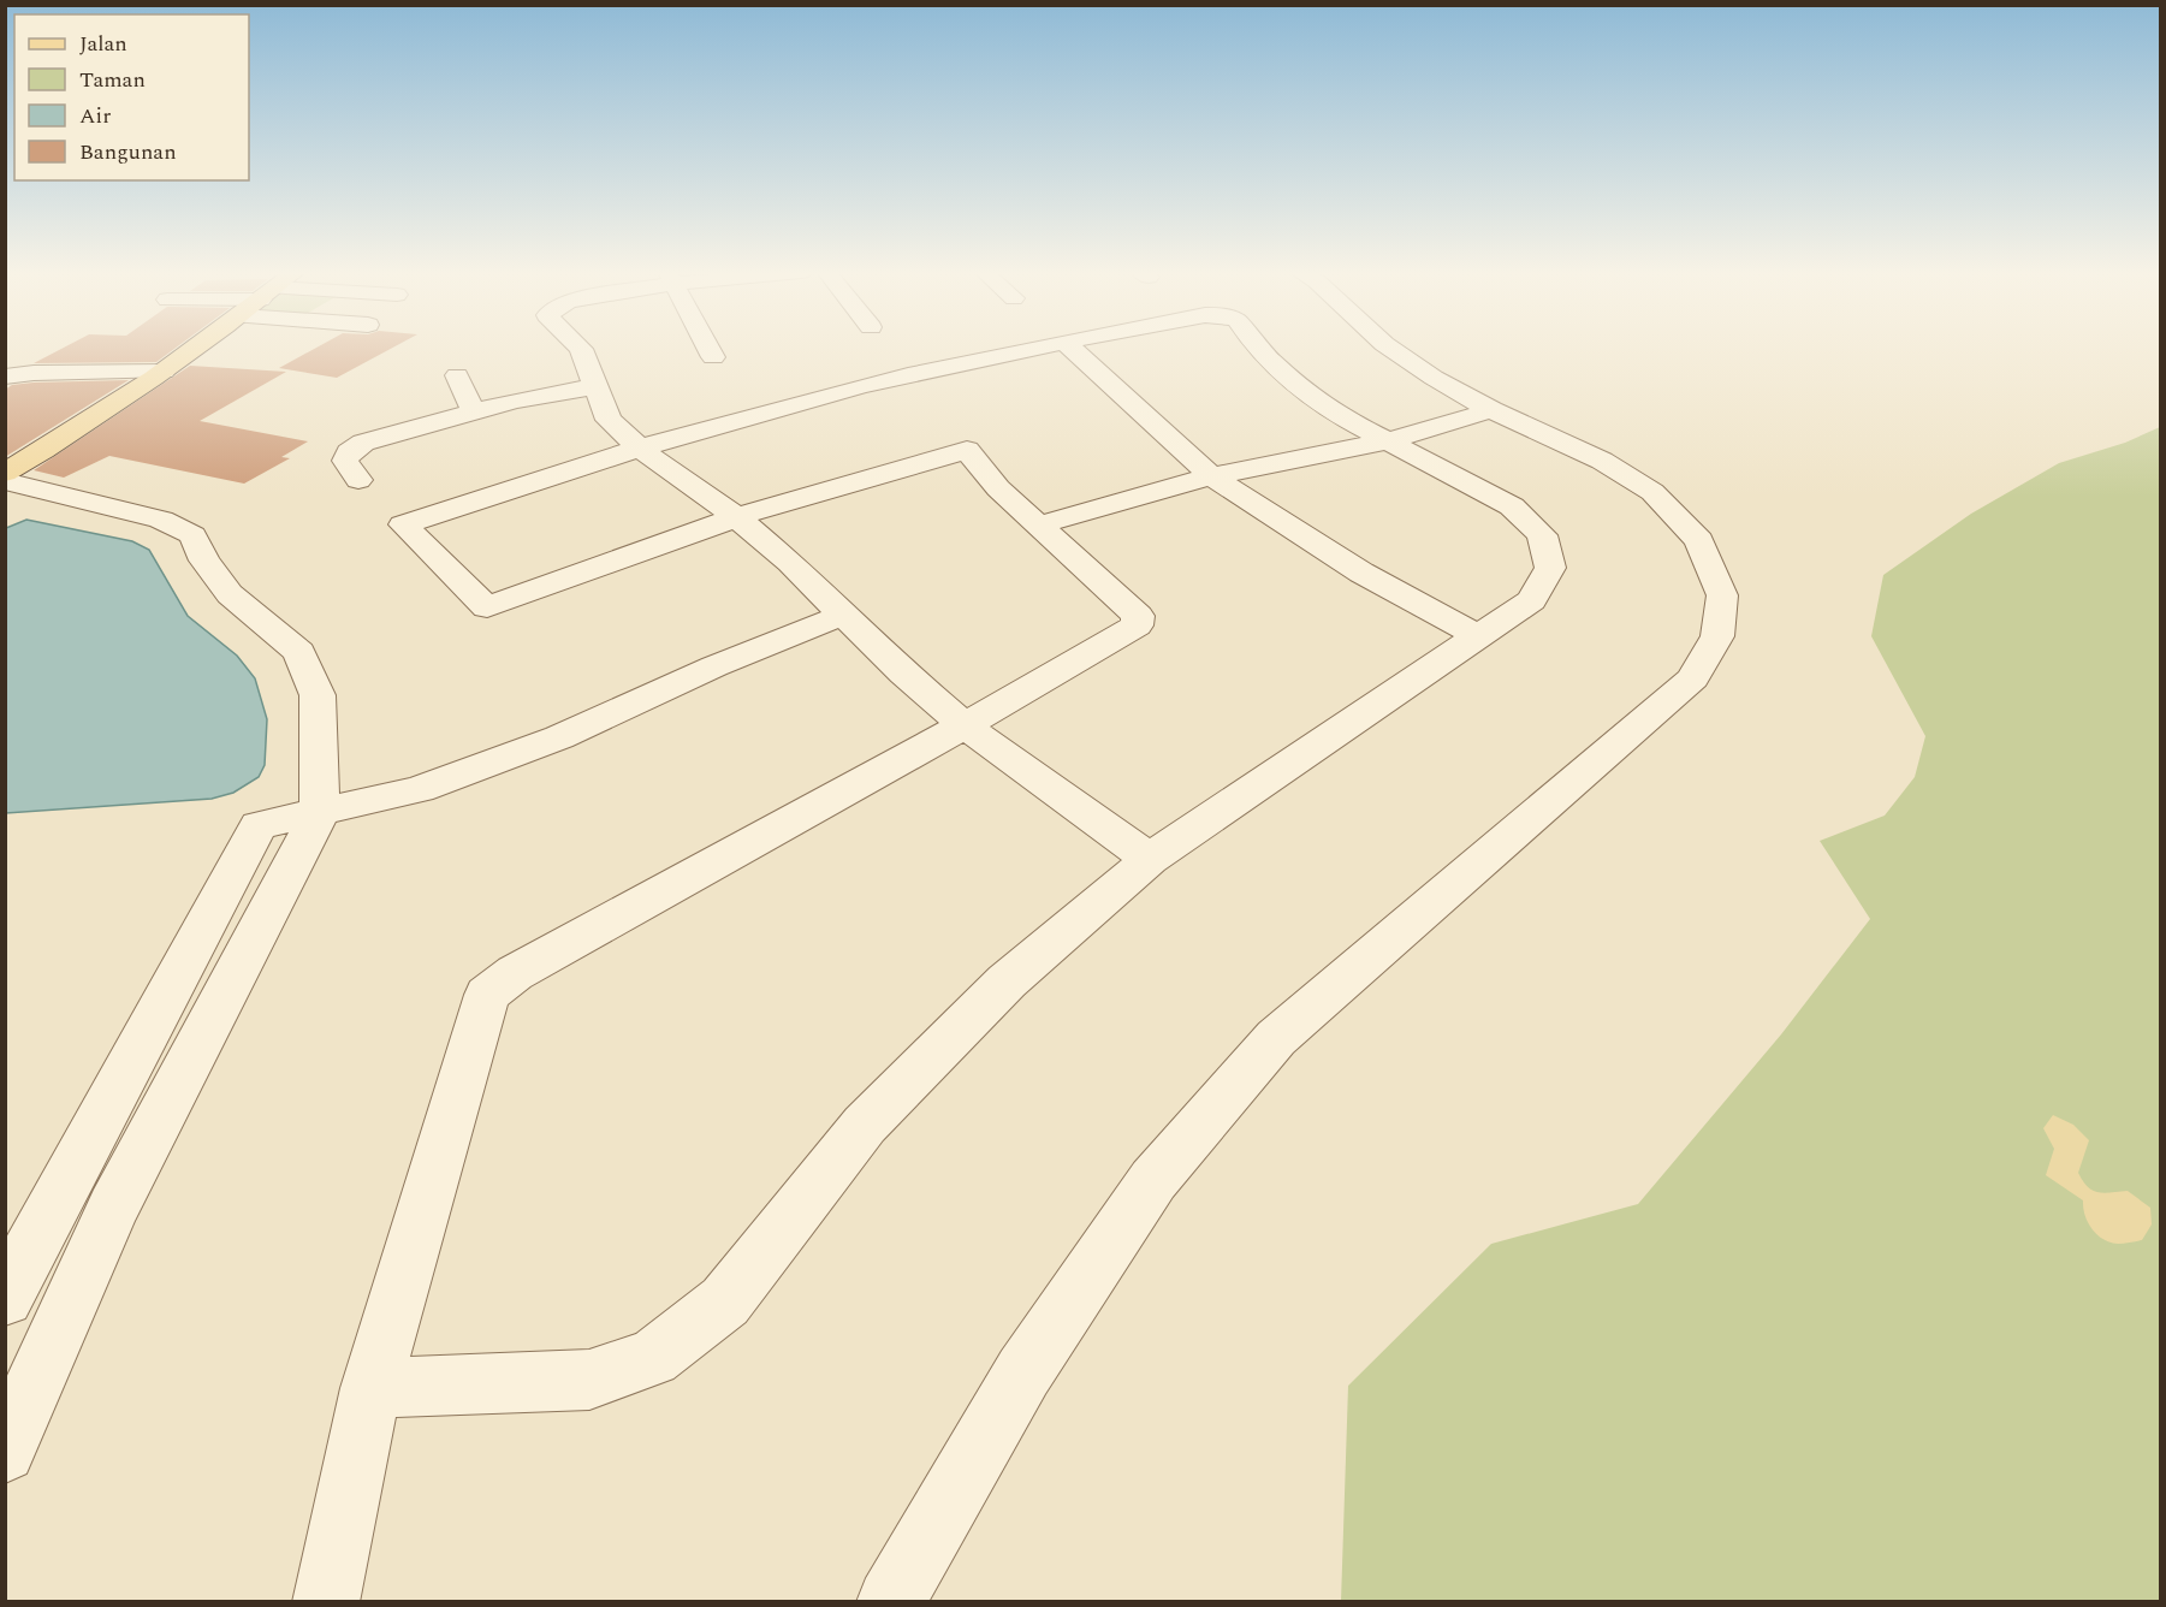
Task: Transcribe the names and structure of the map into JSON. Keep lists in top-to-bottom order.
{
  "legend": [
    "Jalan",
    "Taman",
    "Air",
    "Bangunan"
  ]
}
